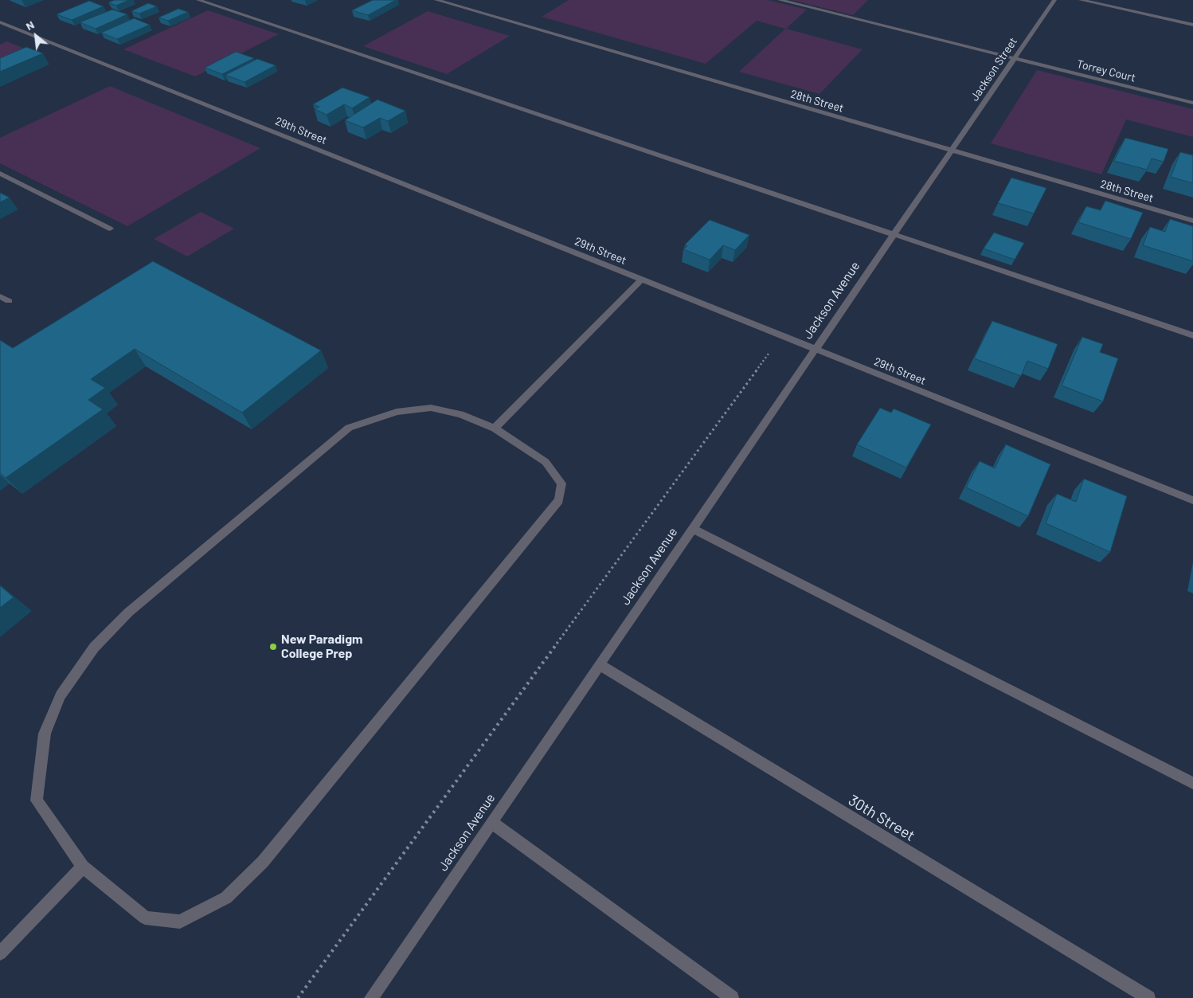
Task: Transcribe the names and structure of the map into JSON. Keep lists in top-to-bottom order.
{
  "streets": {
    "street": [
      "Jackson Street",
      "Torrey Court",
      "28th Street",
      "29th Street",
      "Jackson Avenue",
      "30th Street"
    ]
  },
  "crossings": [
    ["Jackson Street", "Torrey Court"],
    ["Jackson Street", "28th Street"],
    ["Jackson Street", "Jackson Avenue"],
    ["28th Street", "Jackson Avenue"],
    ["29th Street", "Jackson Avenue"],
    ["Jackson Avenue", "30th Street"]
  ],
  "places": ["New Paradigm College Prep"],
  "north": "top left"
}
